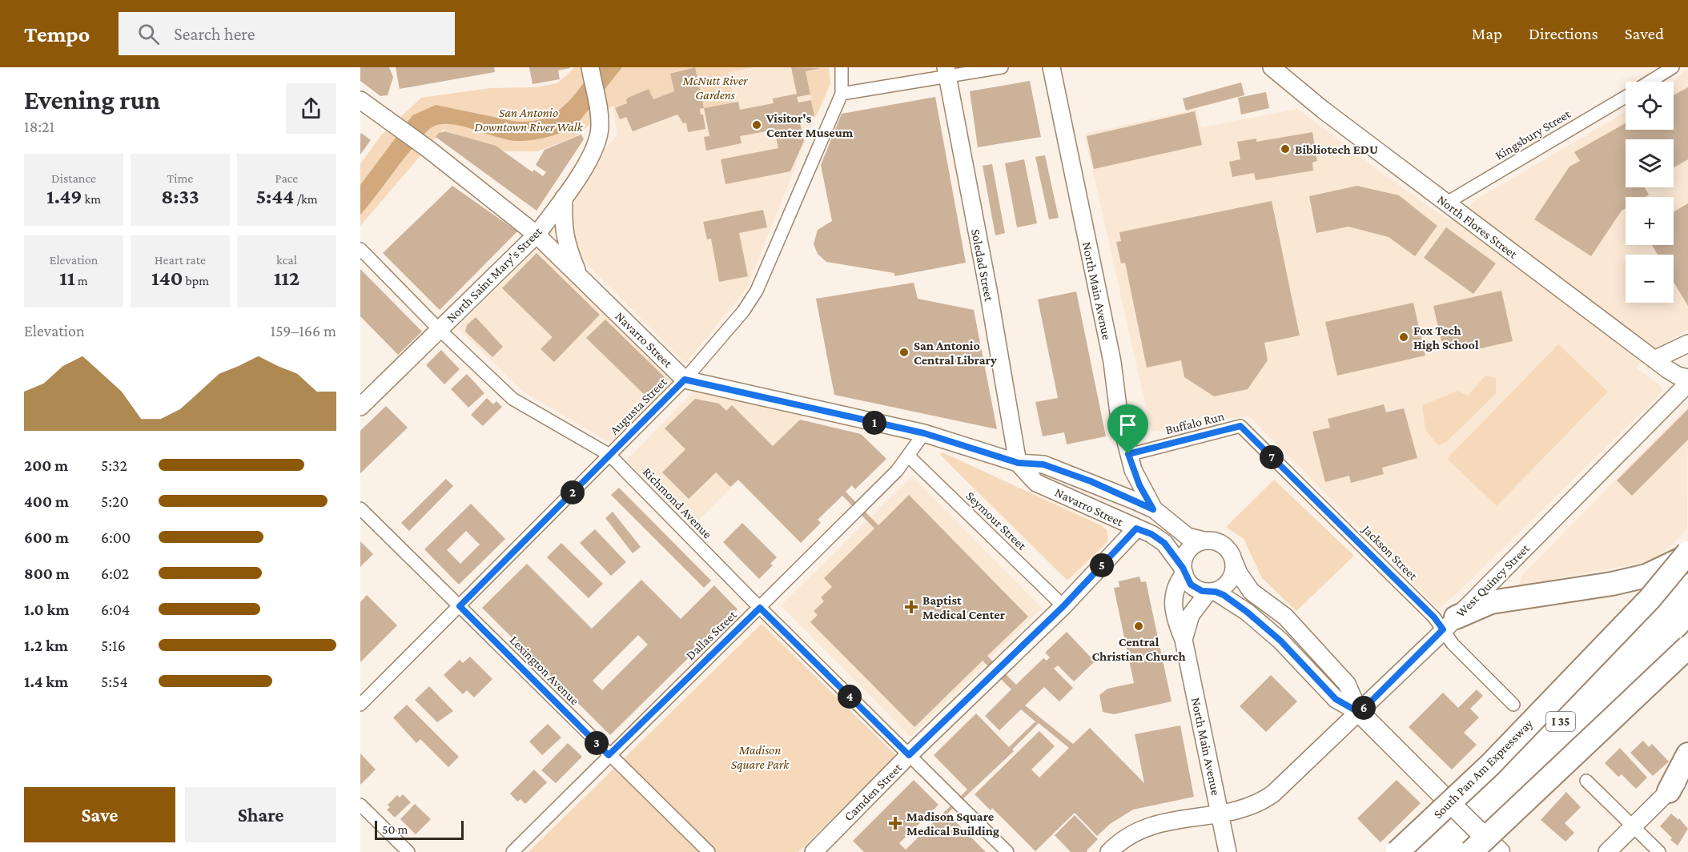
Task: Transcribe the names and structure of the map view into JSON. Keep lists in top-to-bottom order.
{
  "streets": {
    "highway": ["I 35", "South Pan Am Expressway"],
    "main road": [
      "North Flores Street",
      "Soledad Street",
      "North Saint Mary's Street",
      "North Main Avenue",
      "Navarro Street",
      "West Quincy Street",
      "Camden Street"
    ],
    "street": [
      "Kingsbury Street",
      "Augusta Street",
      "Buffalo Run",
      "Richmond Avenue",
      "Seymour Street",
      "Jackson Street",
      "Dallas Street",
      "Lexington Avenue"
    ]
  },
  "crossings": [
    ["Kingsbury Street", "North Flores Street"],
    ["Soledad Street", "Navarro Street"],
    ["North Saint Mary's Street", "Navarro Street"],
    ["North Saint Mary's Street", "Richmond Avenue"],
    ["North Main Avenue", "Navarro Street"],
    ["North Main Avenue", "Buffalo Run"],
    ["North Main Avenue", "West Quincy Street"],
    ["Navarro Street", "Augusta Street"],
    ["Navarro Street", "Dallas Street"],
    ["Navarro Street", "Camden Street"],
    ["Augusta Street", "Richmond Avenue"],
    ["Augusta Street", "Lexington Avenue"],
    ["Buffalo Run", "Jackson Street"],
    ["Richmond Avenue", "Dallas Street"],
    ["Richmond Avenue", "Camden Street"],
    ["Seymour Street", "Dallas Street"],
    ["Seymour Street", "Camden Street"],
    ["Jackson Street", "West Quincy Street"],
    ["Dallas Street", "Lexington Avenue"]
  ],
  "parks": ["McNutt River Gardens", "San Antonio Downtown River Walk", "Madison Square Park"],
  "places": {
    "other": [
      "Visitor's Center Museum",
      "Bibliotech EDU",
      "Fox Tech High School",
      "San Antonio Central Library",
      "Central Christian Church"
    ],
    "health": ["Baptist Medical Center", "Madison Square Medical Building"]
  },
  "scale_bar": "50 m",
  "page": {
    "header": "Tempo",
    "search": "Search here",
    "nav": ["Map", "Directions", "Saved"],
    "heading": ["Evening run", "18:21"],
    "map_buttons": ["+", "−"],
    "stats": [
      ["Distance", "1.49 km"],
      ["Time", "8:33"],
      ["Pace", "5:44 /km"],
      ["Elevation", "11 m"],
      ["Heart rate", "140 bpm"],
      ["kcal", "112"]
    ],
    "chart": ["Elevation", "159–166 m"],
    "pins": [
      "1",
      "7",
      "2",
      "5",
      "4",
      "6",
      "3"
    ],
    "list": [
      {
        "name": "200 m",
        "note": "5:32"
      },
      {
        "name": "400 m",
        "note": "5:20"
      },
      {
        "name": "600 m",
        "note": "6:00"
      },
      {
        "name": "800 m",
        "note": "6:02"
      },
      {
        "name": "1.0 km",
        "note": "6:04"
      },
      {
        "name": "1.2 km",
        "note": "5:16"
      },
      {
        "name": "1.4 km",
        "note": "5:54"
      }
    ],
    "buttons": ["Save", "Share"],
    "scale": "50 m"
  }
}
